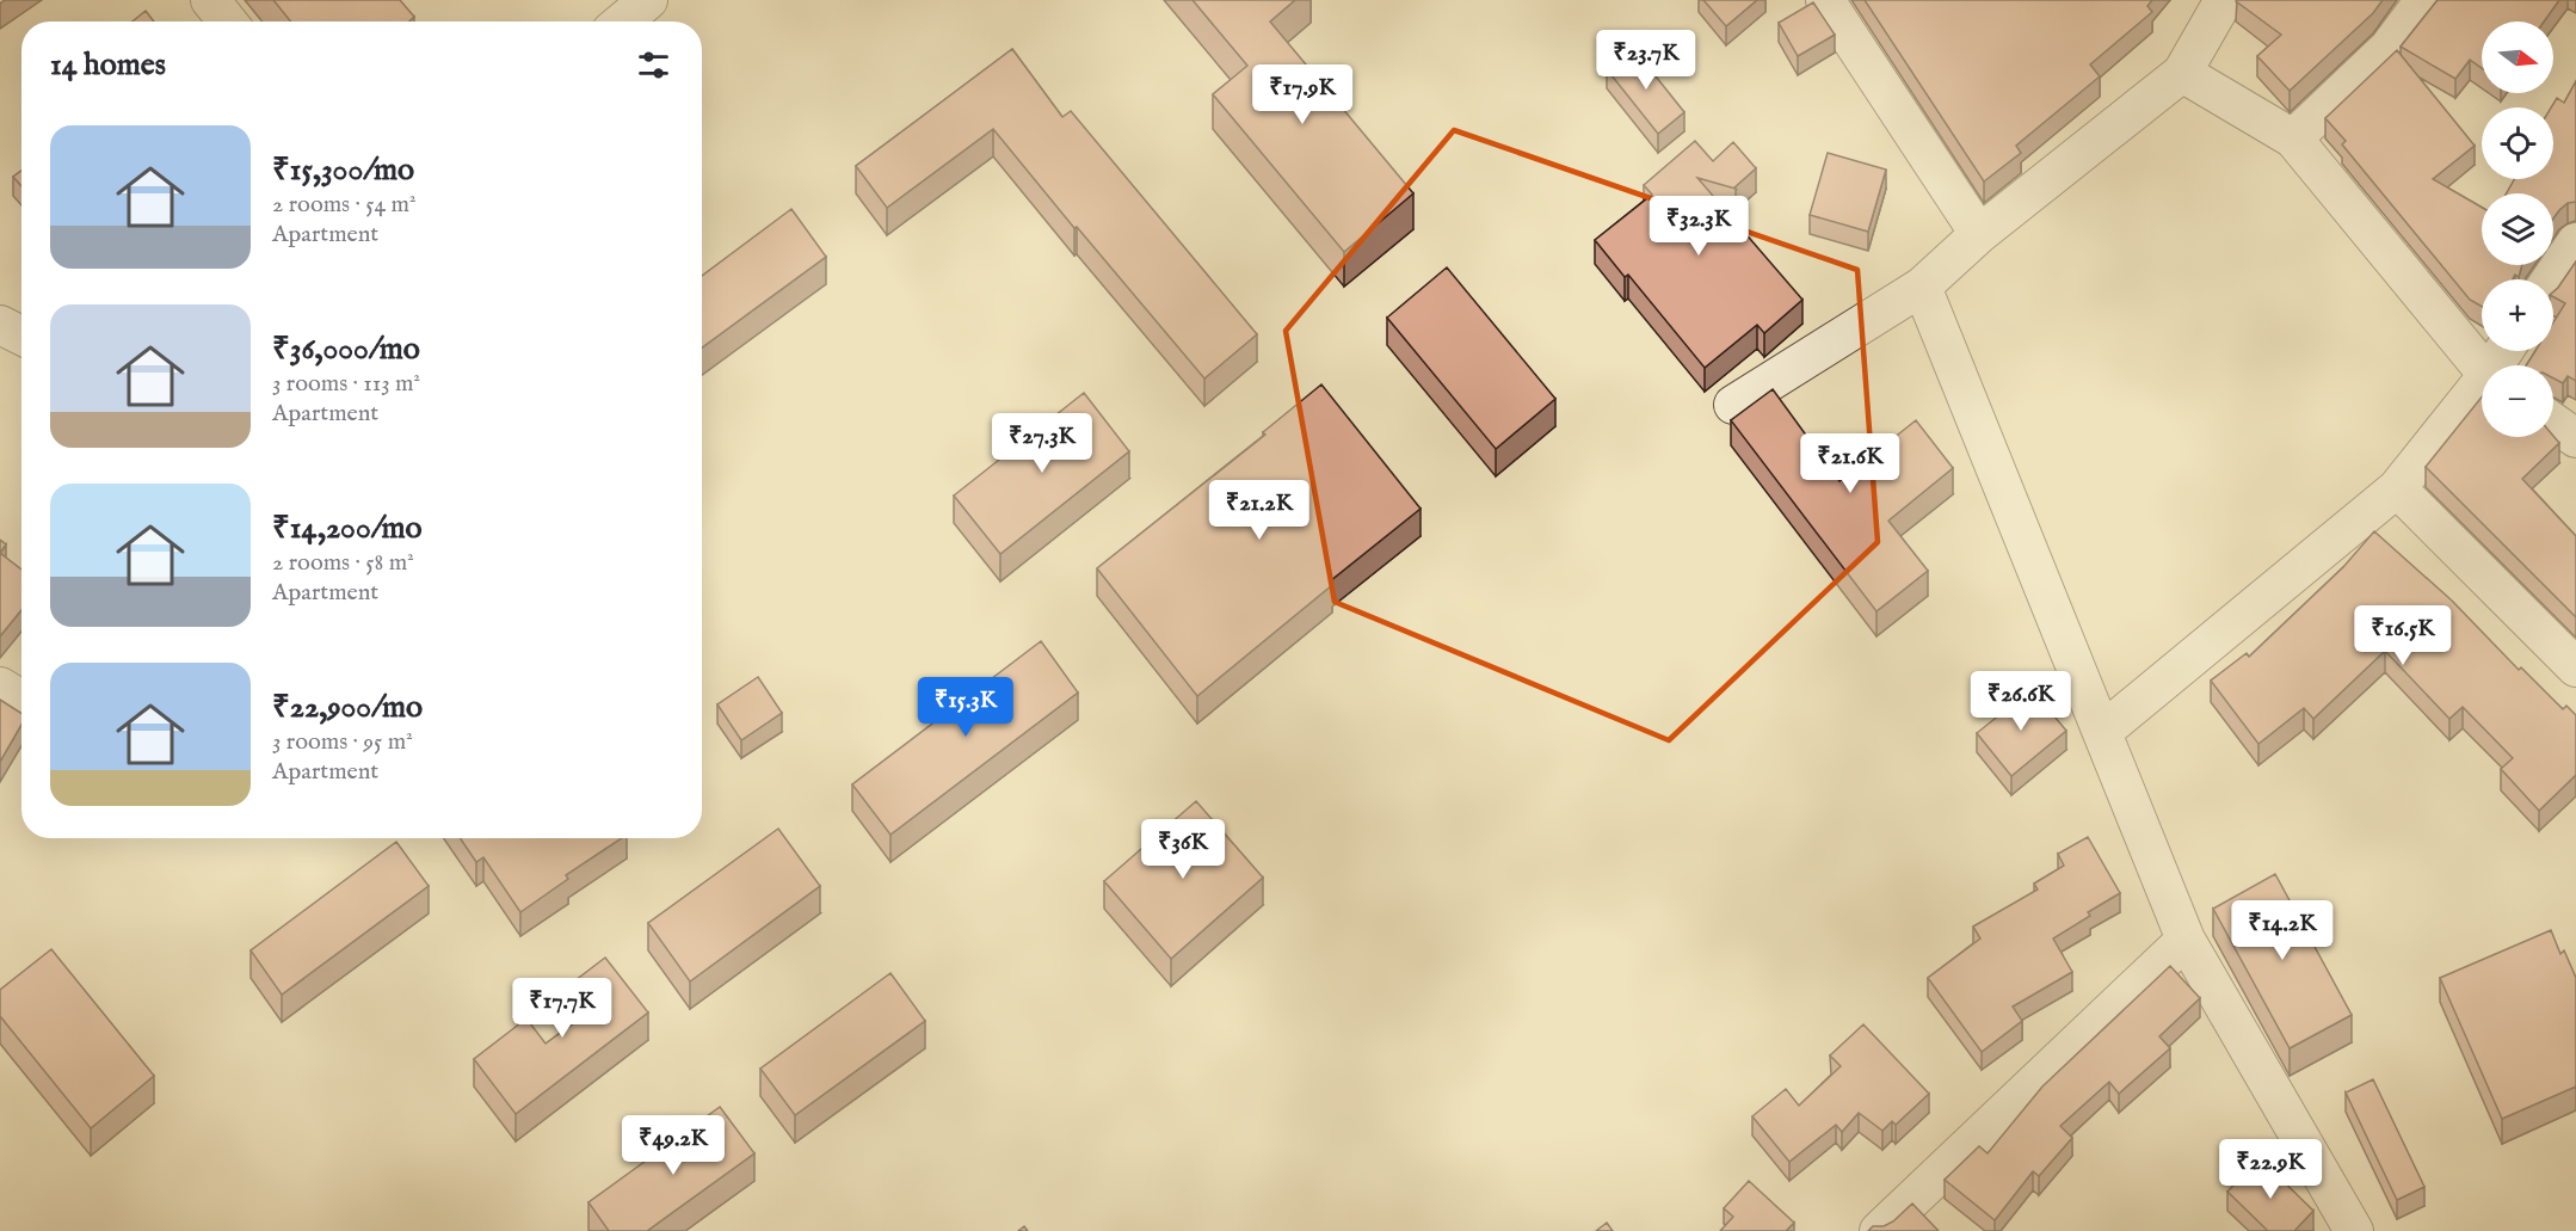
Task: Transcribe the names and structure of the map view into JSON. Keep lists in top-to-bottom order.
{
  "north": "right",
  "page": {
    "map_buttons": ["+", "−"],
    "heading": "14 homes",
    "price": [
      "₹23.7K",
      "₹17.9K",
      "₹32.3K",
      "₹27.3K",
      "₹21.6K",
      "₹21.2K",
      "₹16.5K",
      "₹26.6K",
      "₹15.3K",
      "₹36K",
      "₹14.2K",
      "₹17.7K",
      "₹49.2K",
      "₹22.9K"
    ],
    "list": [
      {
        "name": "₹15,300/mo",
        "note": "2 rooms · 54 m² · Apartment"
      },
      {
        "name": "₹36,000/mo",
        "note": "3 rooms · 113 m² · Apartment"
      },
      {
        "name": "₹14,200/mo",
        "note": "2 rooms · 58 m² · Apartment"
      },
      {
        "name": "₹22,900/mo",
        "note": "3 rooms · 95 m² · Apartment"
      }
    ]
  }
}
